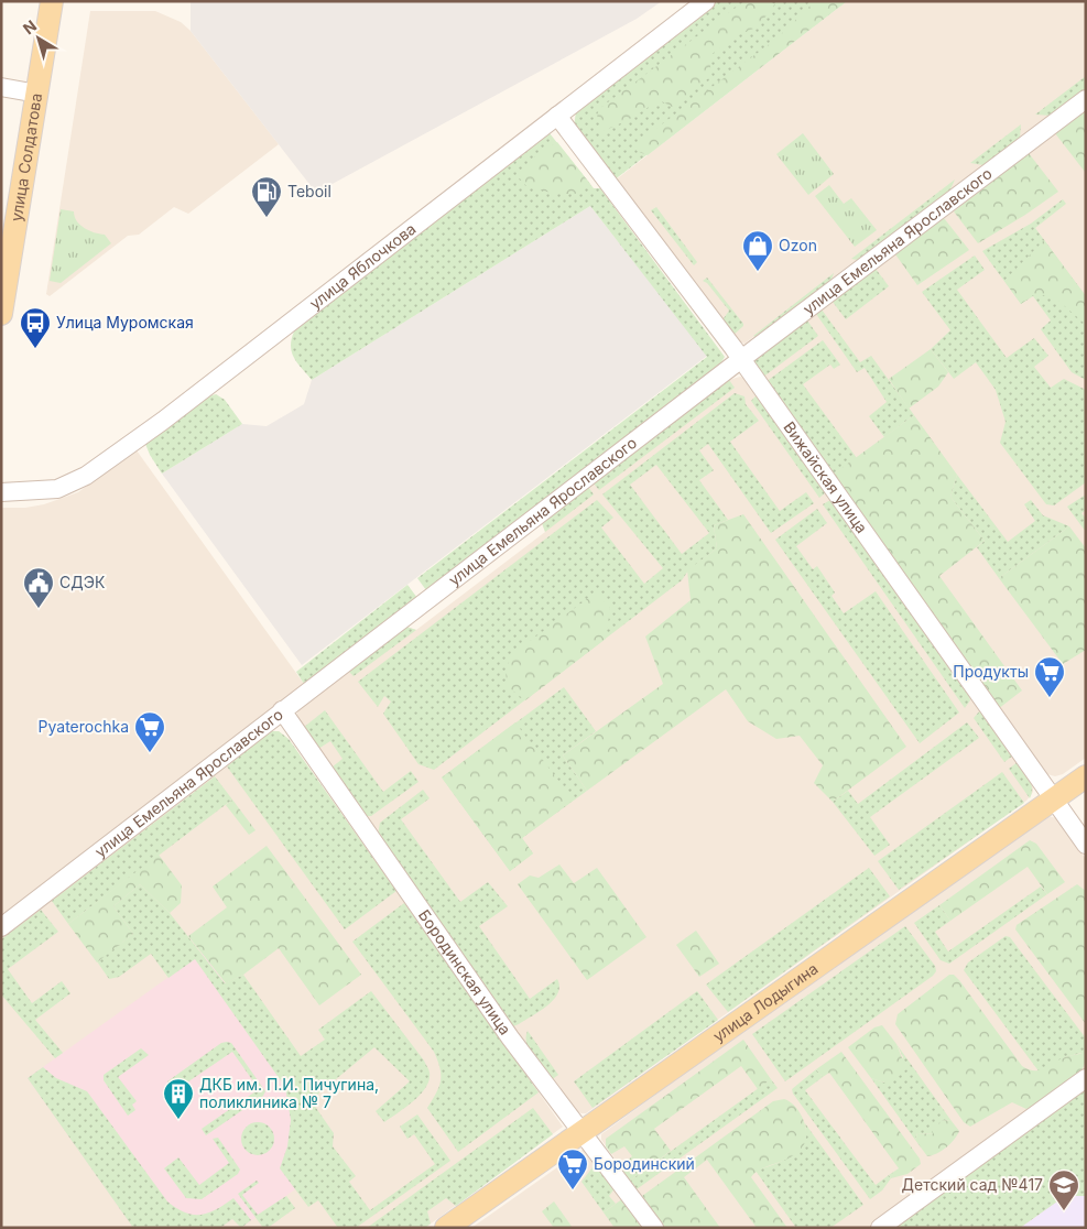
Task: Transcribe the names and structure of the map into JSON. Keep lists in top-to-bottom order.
{
  "streets": {
    "main road": ["улица Солдатова", "улица Лодыгина"],
    "street": [
      "улица Емельяна Ярославского",
      "улица Яблочкова",
      "Вижайская улица",
      "Бородинская улица"
    ]
  },
  "crossings": [
    ["улица Емельяна Ярославского", "Вижайская улица"],
    ["улица Емельяна Ярославского", "Бородинская улица"],
    ["улица Яблочкова", "Вижайская улица"],
    ["Вижайская улица", "улица Лодыгина"],
    ["Бородинская улица", "улица Лодыгина"]
  ],
  "places": {
    "fuel station": ["Teboil"],
    "shop": ["Ozon"],
    "bus stop": ["Улица Муромская"],
    "public building": ["СДЭК"],
    "supermarket": ["Продукты", "Pyaterochka", "Бородинский"],
    "building": ["ДКБ им. П.И. Пичугина, поликлиника № 7"],
    "school or university": ["Детский сад №417"]
  },
  "north": "top left"
}
